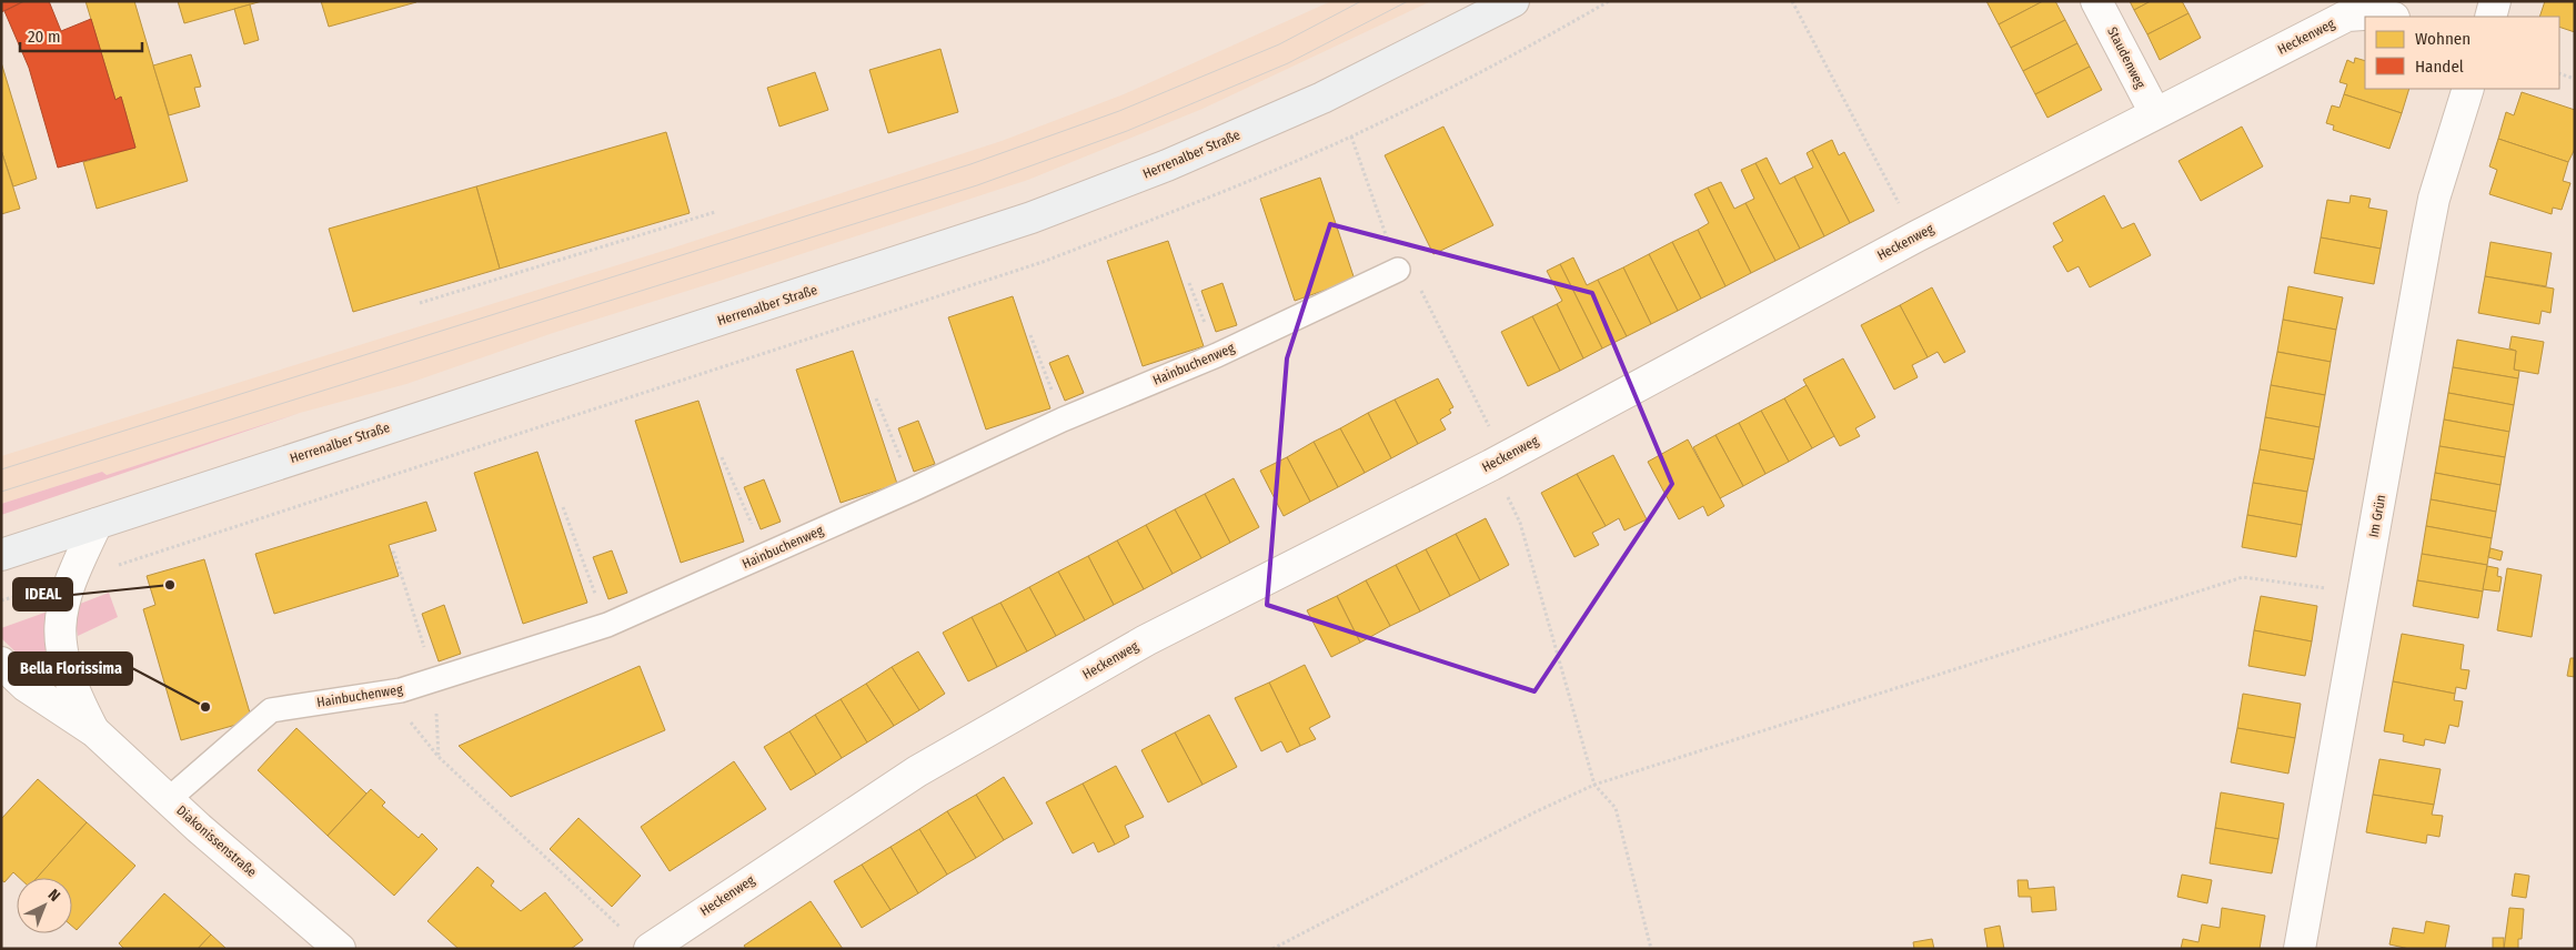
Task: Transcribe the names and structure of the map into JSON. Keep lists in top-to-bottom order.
{
  "streets": {
    "main road": ["Herrenalber Straße"],
    "street": [
      "Heckenweg",
      "Staudenweg",
      "Im Grün",
      "Diakonissenstraße"
    ],
    "lane": ["Hainbuchenweg"]
  },
  "crossings": [
    ["Heckenweg", "Staudenweg"],
    ["Herrenalber Straße", "Diakonissenstraße"],
    ["Hainbuchenweg", "Diakonissenstraße"]
  ],
  "places": ["IDEAL", "Bella Florissima"],
  "legend": ["Wohnen", "Handel"],
  "scale_bar": "20 m",
  "north": "top right"
}
